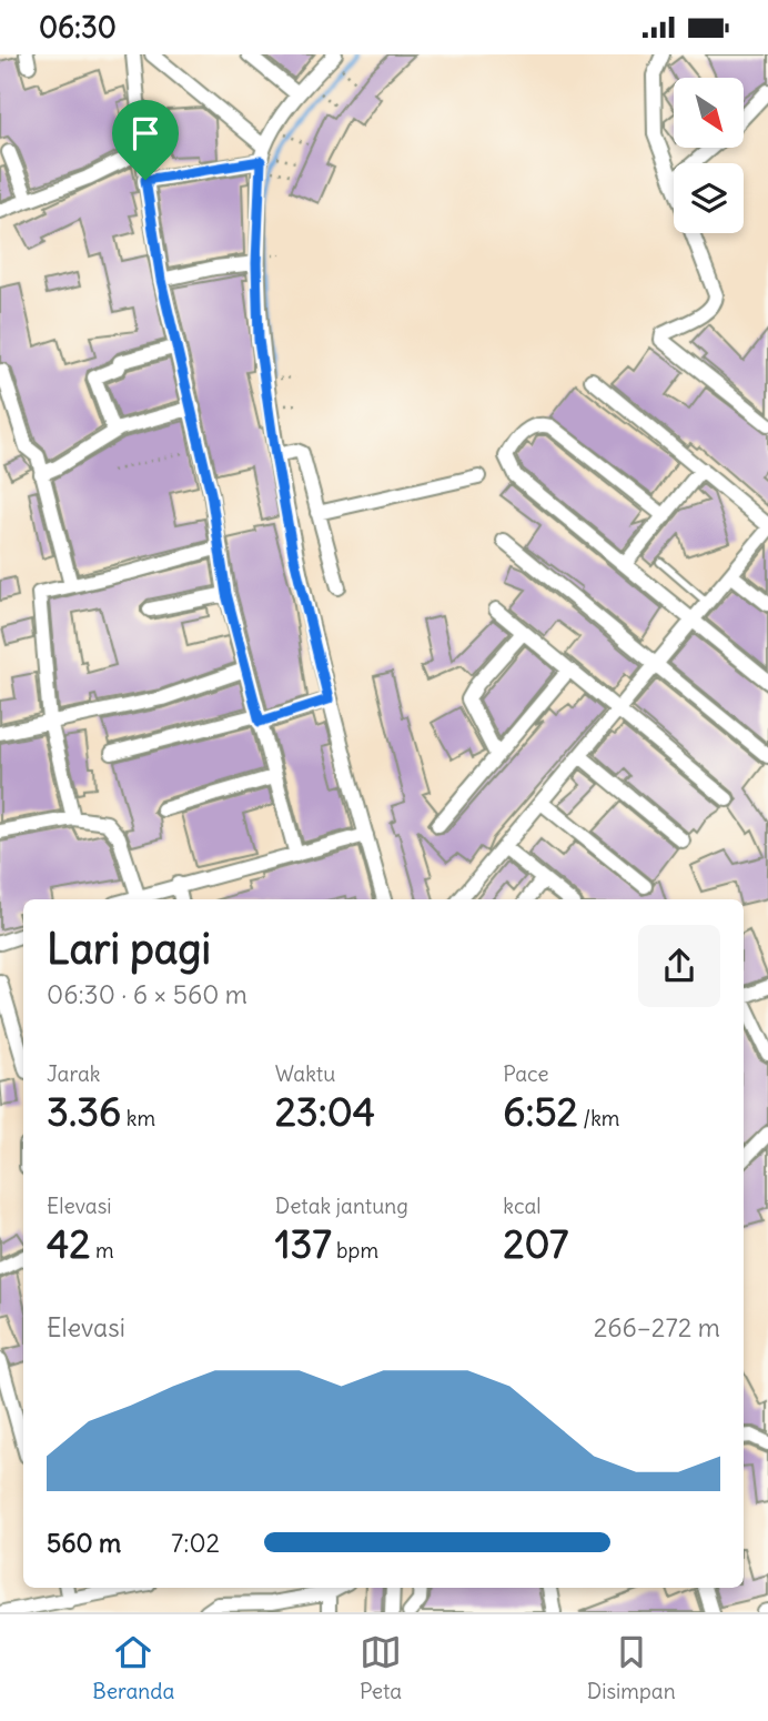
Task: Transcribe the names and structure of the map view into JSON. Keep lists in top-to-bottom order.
{
  "north": "bottom right",
  "page": {
    "status": "06:30",
    "heading": ["Lari pagi", "06:30 · 6 × 560 m"],
    "stats": [
      ["Jarak", "3.36 km"],
      ["Waktu", "23:04"],
      ["Pace", "6:52 /km"],
      ["Elevasi", "42 m"],
      ["Detak jantung", "137 bpm"],
      ["kcal", "207"]
    ],
    "chart": ["Elevasi", "266–272 m"],
    "list": [
      {
        "name": "560 m",
        "note": "7:02"
      }
    ],
    "tabs": ["Beranda", "Peta", "Disimpan"]
  }
}
